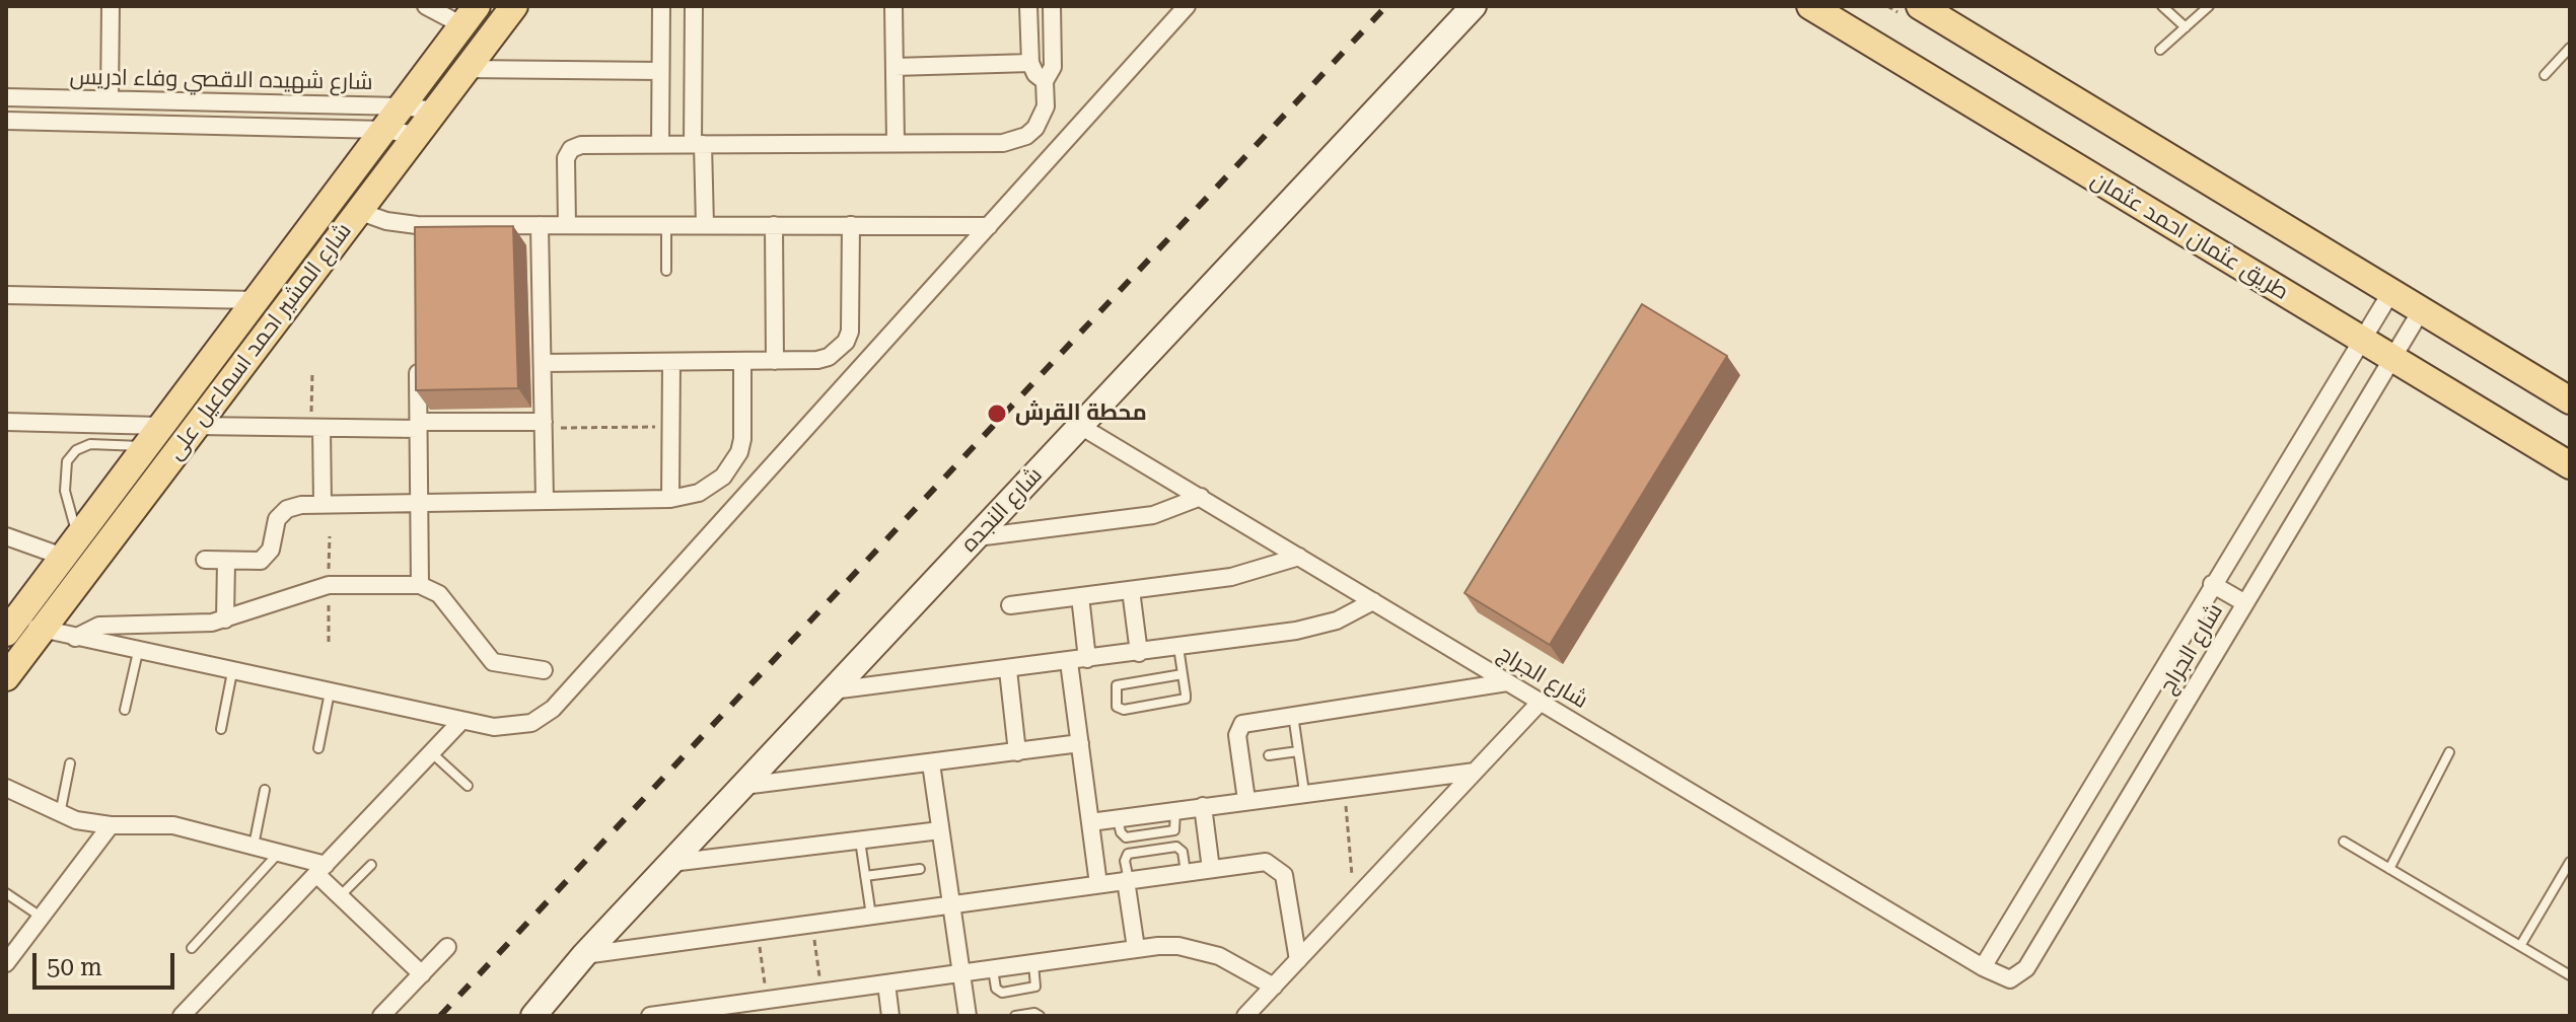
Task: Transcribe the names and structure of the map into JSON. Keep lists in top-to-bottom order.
{
  "streets": {
    "main road": ["طريق عثمان احمد عثمان", "شارع المشير احمد اسماعيل على"],
    "street": ["شارع شهيده الاقصي وفاء ادريس", "شارع النجده", "شارع الجراج"]
  },
  "crossings": [
    ["شارع شهيده الاقصي وفاء ادريس", "شارع المشير احمد اسماعيل على"],
    ["طريق عثمان احمد عثمان", "شارع الجراج"],
    ["شارع النجده", "شارع الجراج"]
  ],
  "places": ["محطة القرش"],
  "scale_bar": "50 m"
}
